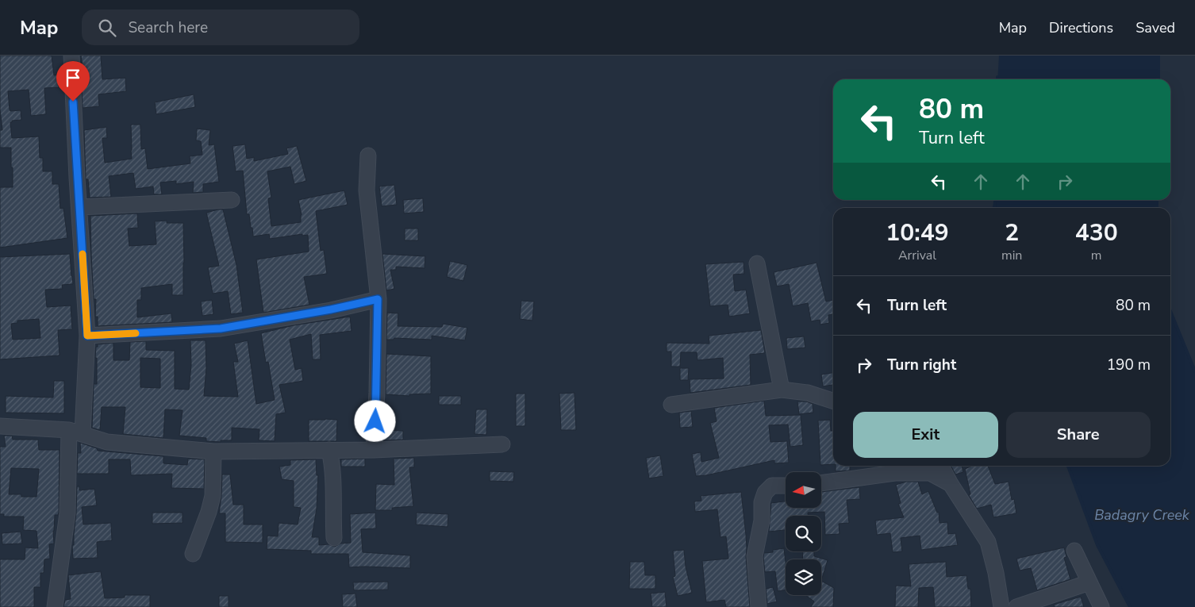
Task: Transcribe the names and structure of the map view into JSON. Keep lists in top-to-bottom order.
{
  "water": ["Badagry Creek"],
  "north": "left",
  "page": {
    "header": "Map",
    "search": "Search here",
    "nav": ["Map", "Directions", "Saved"],
    "turn": ["80 m", "Turn left"],
    "eta": [
      "10:49",
      "Arrival",
      "2",
      "min",
      "430",
      "m"
    ],
    "list": [
      {
        "name": "Turn left",
        "value": "80 m"
      },
      {
        "name": "Turn right",
        "value": "190 m"
      }
    ],
    "buttons": ["Exit", "Share"]
  }
}
